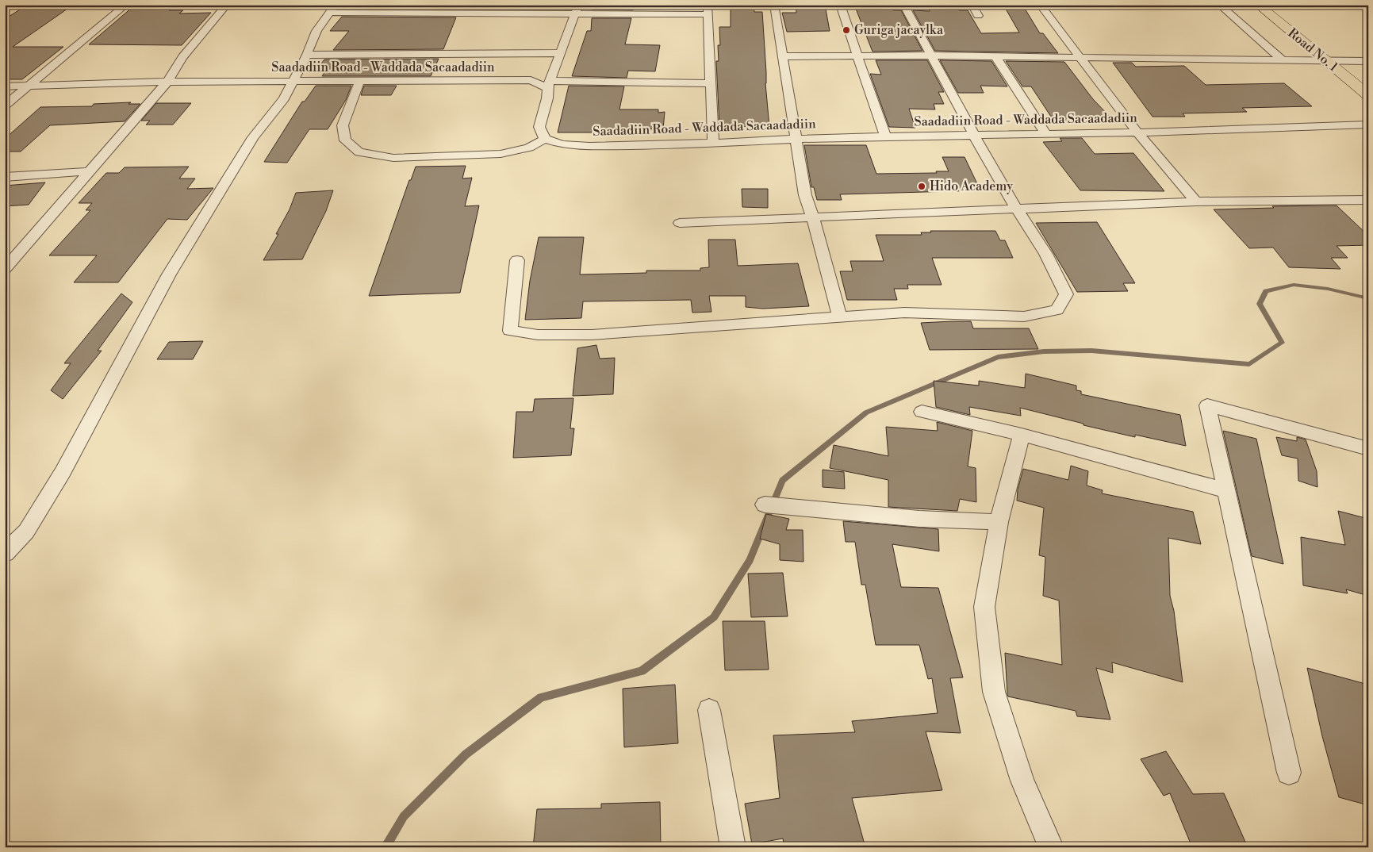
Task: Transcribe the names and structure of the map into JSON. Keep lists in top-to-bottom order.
{
  "streets": {
    "highway": ["Road No. 1"],
    "street": ["Saadadiin Road - Waddada Sacaadadiin"]
  },
  "places": ["Guriga jacaylka", "Hido Academy"]
}
